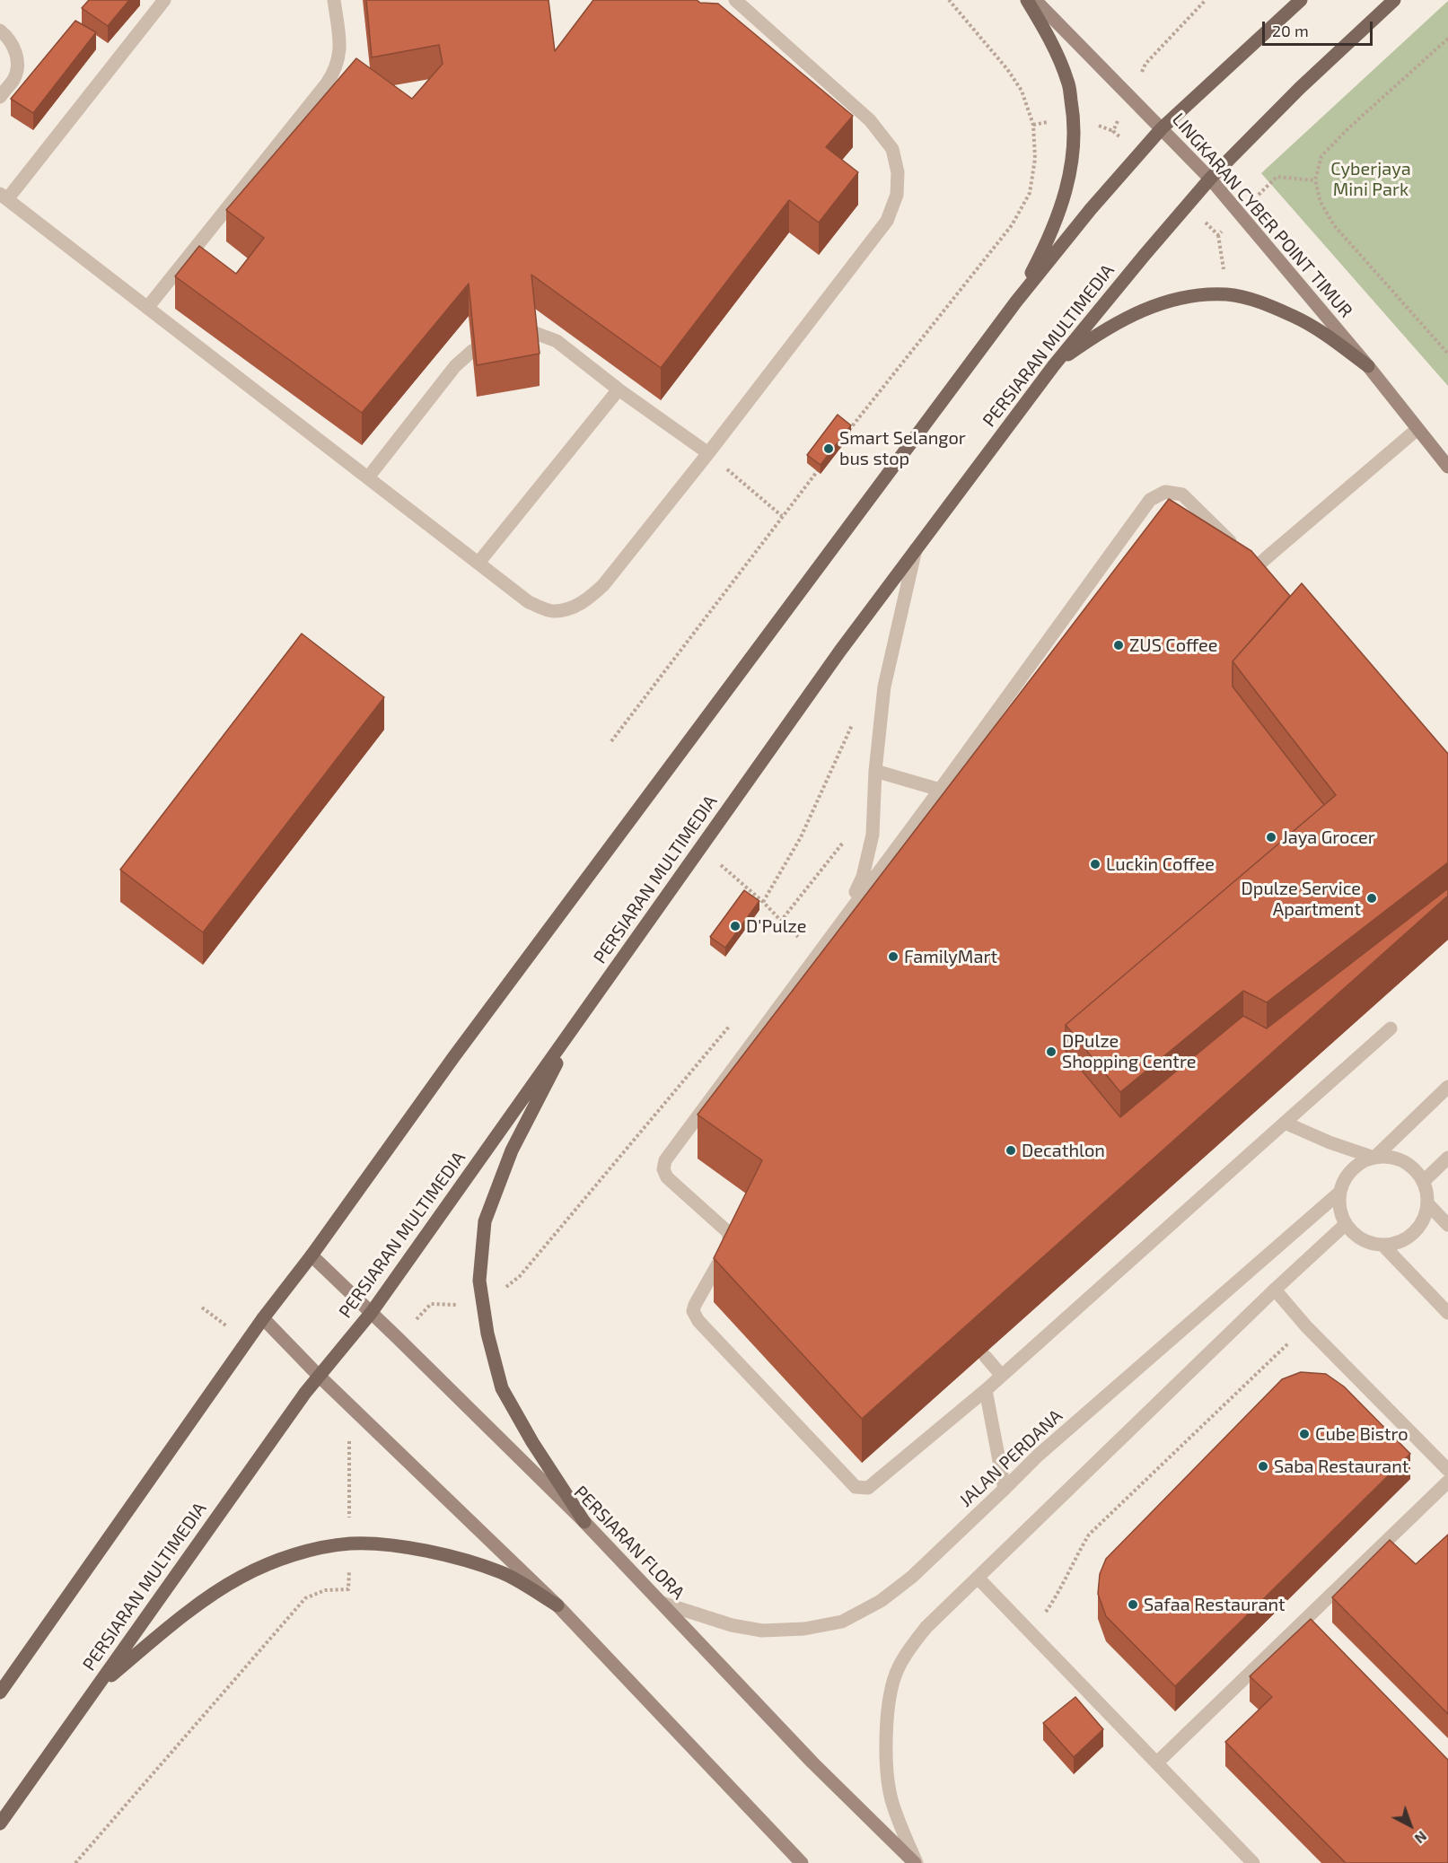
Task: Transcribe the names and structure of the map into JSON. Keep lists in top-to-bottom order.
{
  "streets": {
    "main road": ["LINGKARAN CYBER POINT TIMUR", "PERSIARAN MULTIMEDIA", "PERSIARAN FLORA"],
    "street": ["JALAN PERDANA"]
  },
  "crossings": [
    ["LINGKARAN CYBER POINT TIMUR", "PERSIARAN MULTIMEDIA"],
    ["PERSIARAN MULTIMEDIA", "PERSIARAN FLORA"],
    ["JALAN PERDANA", "PERSIARAN FLORA"]
  ],
  "parks": ["Cyberjaya Mini Park"],
  "places": [
    "Smart Selangor bus stop",
    "ZUS Coffee",
    "Jaya Grocer",
    "Luckin Coffee",
    "Dpulze Service Apartment",
    "D'Pulze",
    "FamilyMart",
    "DPulze Shopping Centre",
    "Decathlon",
    "Cube Bistro",
    "Saba Restaurant",
    "Safaa Restaurant"
  ],
  "scale_bar": "20 m",
  "north": "bottom right"
}
